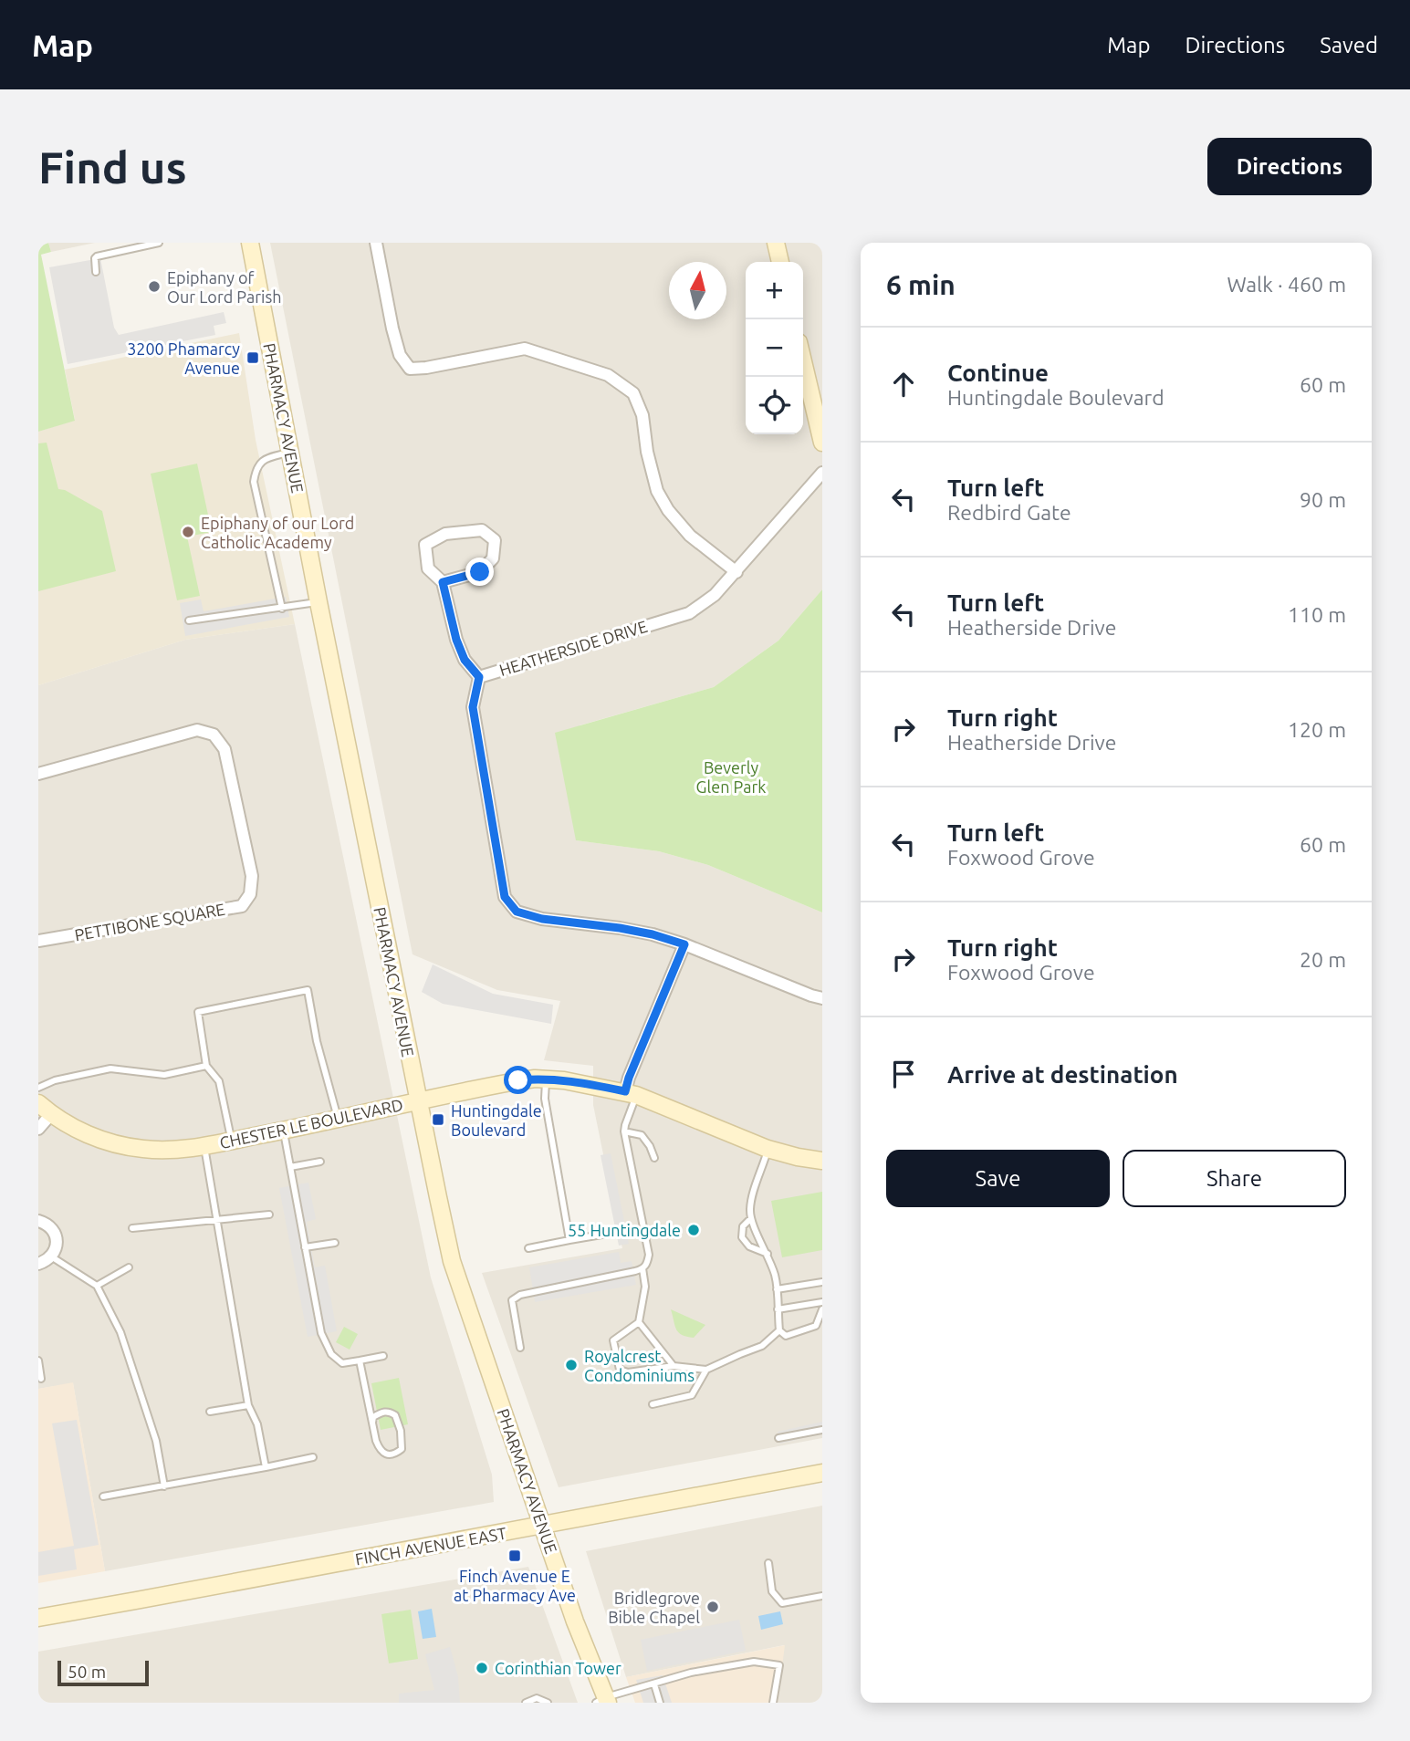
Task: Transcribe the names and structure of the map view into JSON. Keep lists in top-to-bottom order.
{
  "streets": {
    "street": [
      "PHARMACY AVENUE",
      "HEATHERSIDE DRIVE",
      "PETTIBONE SQUARE",
      "CHESTER LE BOULEVARD",
      "FINCH AVENUE EAST"
    ]
  },
  "crossings": [
    ["PHARMACY AVENUE", "CHESTER LE BOULEVARD"],
    ["PHARMACY AVENUE", "FINCH AVENUE EAST"]
  ],
  "parks": ["Beverly Glen Park"],
  "places": {
    "other": [
      "Epiphany of Our Lord Parish",
      "Epiphany of our Lord Catholic Academy",
      "55 Huntingdale",
      "Royalcrest Condominiums",
      "Bridlegrove Bible Chapel",
      "Corinthian Tower"
    ],
    "transit": ["3200 Phamarcy Avenue", "Huntingdale Boulevard", "Finch Avenue E at Pharmacy Ave"]
  },
  "scale_bar": "50 m",
  "north": "top",
  "page": {
    "header": "Map",
    "nav": ["Map", "Directions", "Saved"],
    "buttons": [
      "Directions",
      ["Save", "Share"]
    ],
    "title": "Find us",
    "heading": ["6 min", "Walk · 460 m"],
    "map_buttons": ["+", "−"],
    "list": [
      ["Continue", "Huntingdale Boulevard", "60 m"],
      ["Turn left", "Redbird Gate", "90 m"],
      ["Turn left", "Heatherside Drive", "110 m"],
      ["Turn right", "Heatherside Drive", "120 m"],
      ["Turn left", "Foxwood Grove", "60 m"],
      ["Turn right", "Foxwood Grove", "20 m"],
      "Arrive at destination"
    ],
    "scale": "50 m"
  }
}
